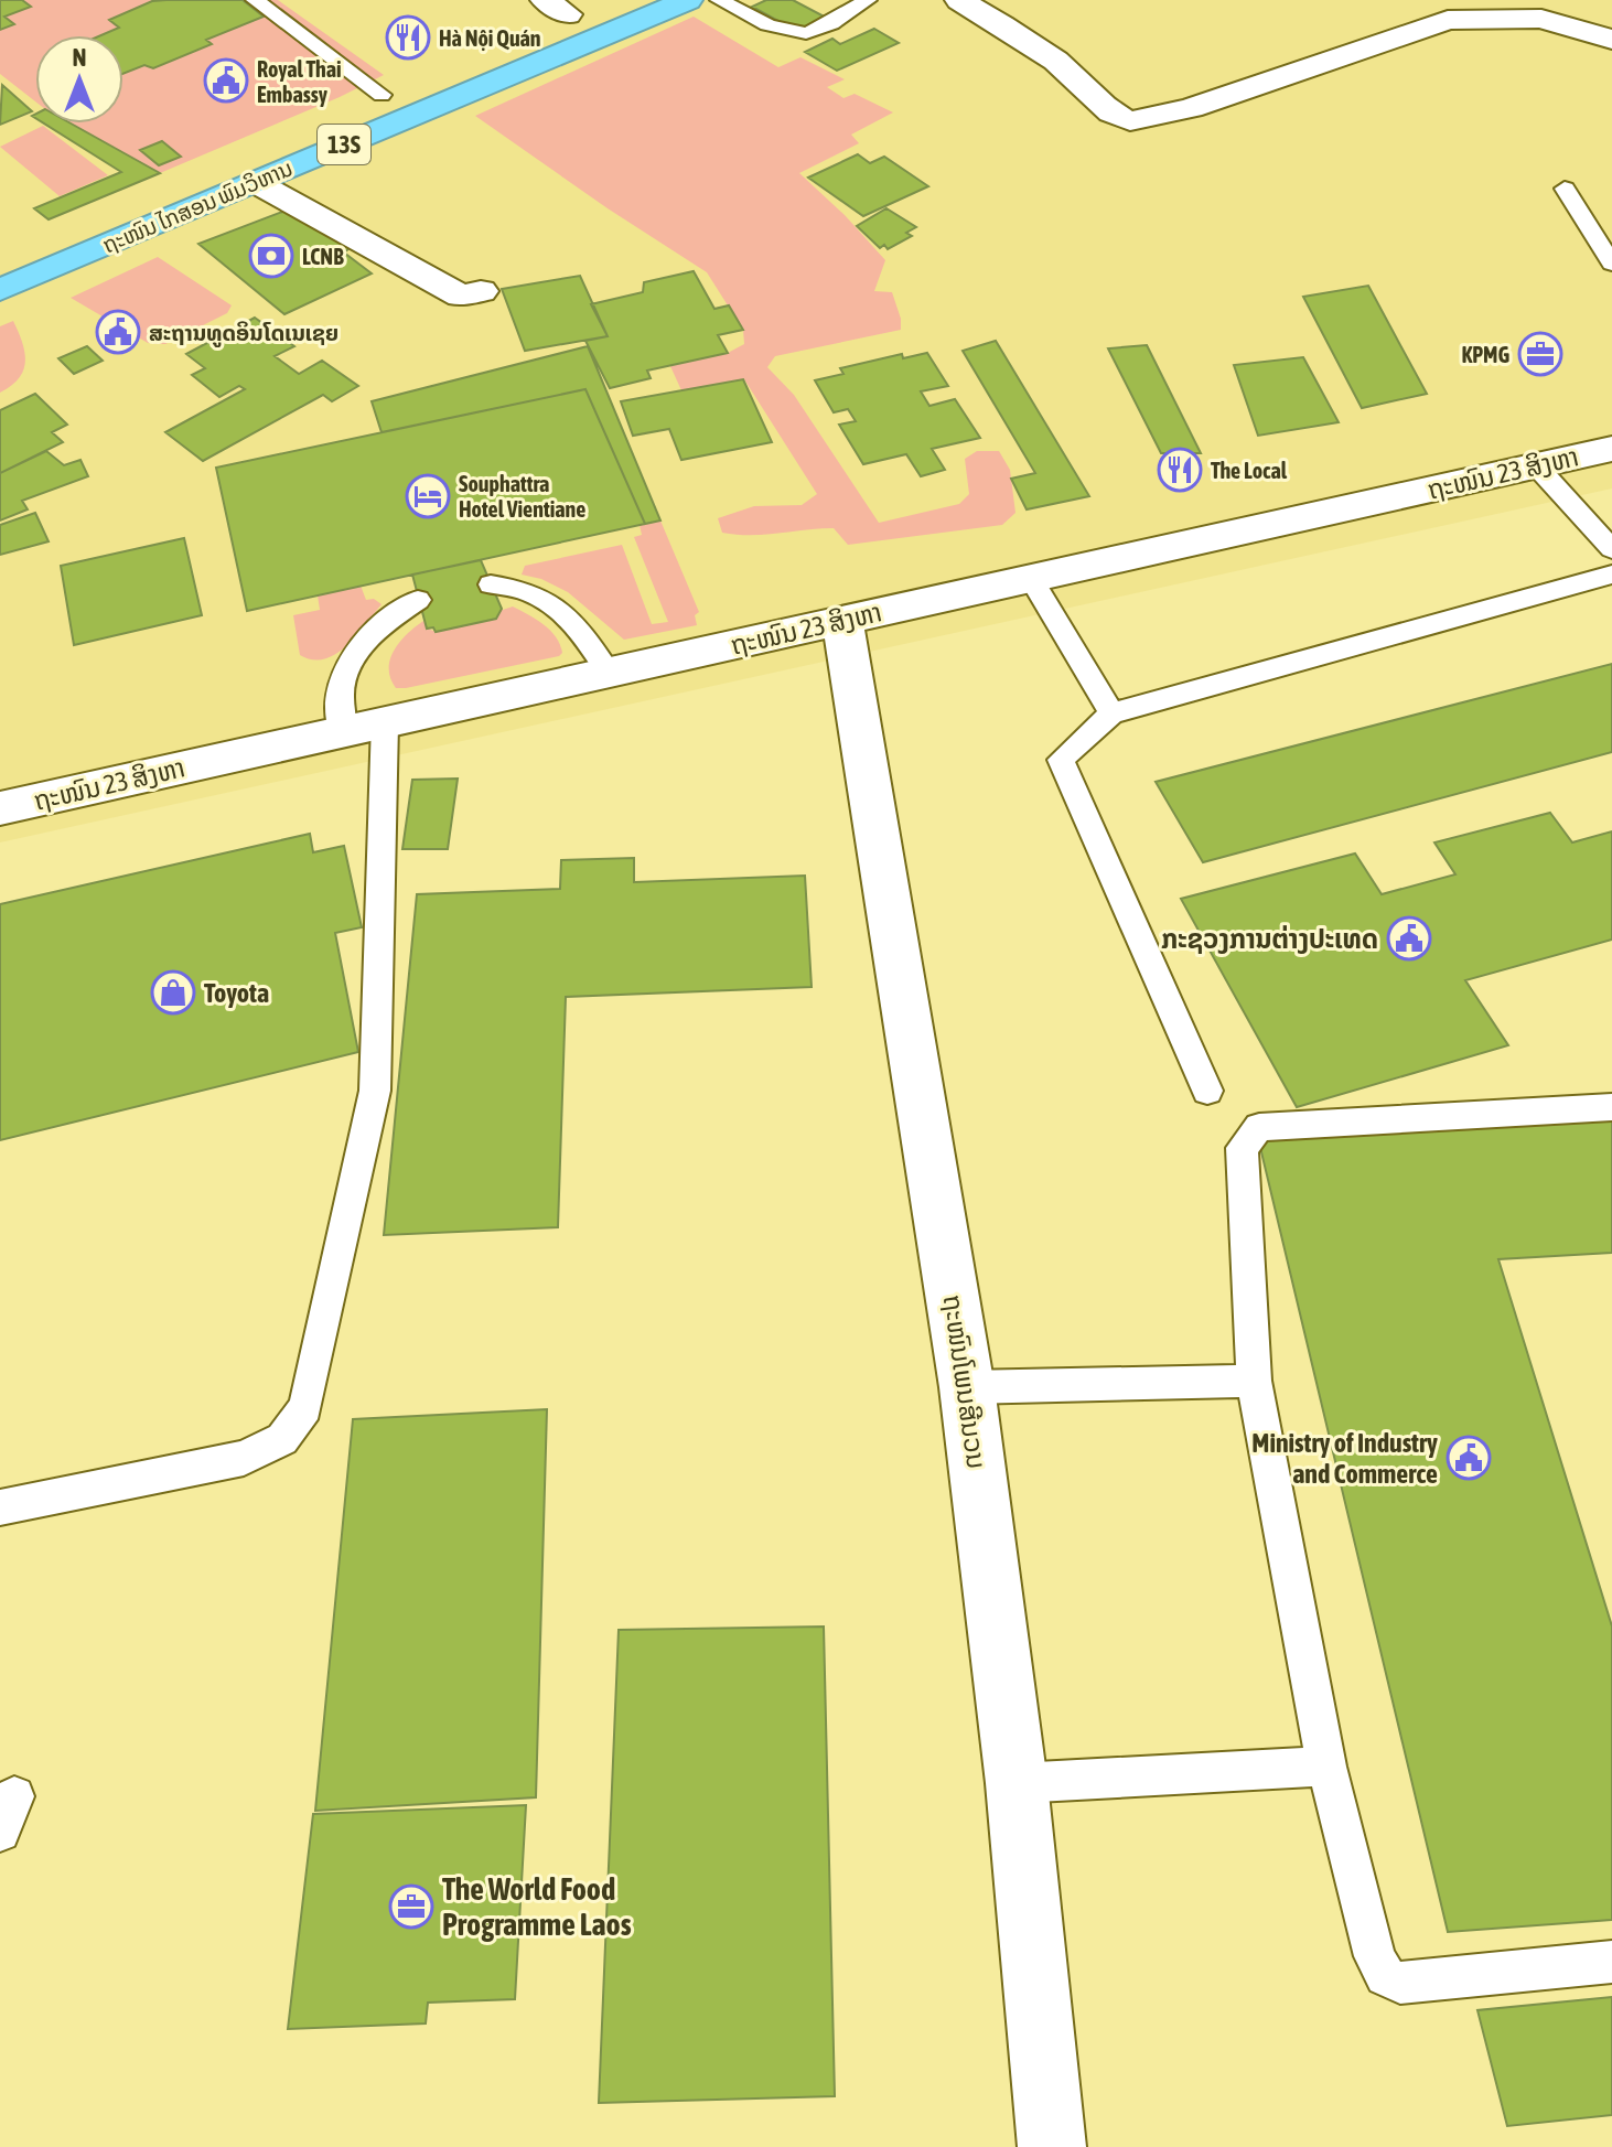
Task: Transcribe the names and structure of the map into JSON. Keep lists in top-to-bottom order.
{
  "streets": {
    "highway": ["13S", "ຖະໜົນ ໄກສອນ ພົມວິຫານ"],
    "street": ["ຖະໜົນ 23 ສິງຫາ", "ຖະໜົນໂພນສີນວນ"]
  },
  "crossings": [
    ["ຖະໜົນ 23 ສິງຫາ", "ຖະໜົນໂພນສີນວນ"]
  ],
  "places": {
    "restaurant": ["Hà Nội Quán", "The Local"],
    "public building": [
      "Royal Thai Embassy",
      "ສະຖານທູດອິນໂດເນເຊຍ",
      "ກະຊວງການຕ່າງປະເທດ",
      "Ministry of Industry and Commerce"
    ],
    "bank": ["LCNB"],
    "office": ["KPMG", "The World Food Programme Laos"],
    "hotel": ["Souphattra Hotel Vientiane"],
    "shop": ["Toyota"]
  },
  "north": "top"
}
